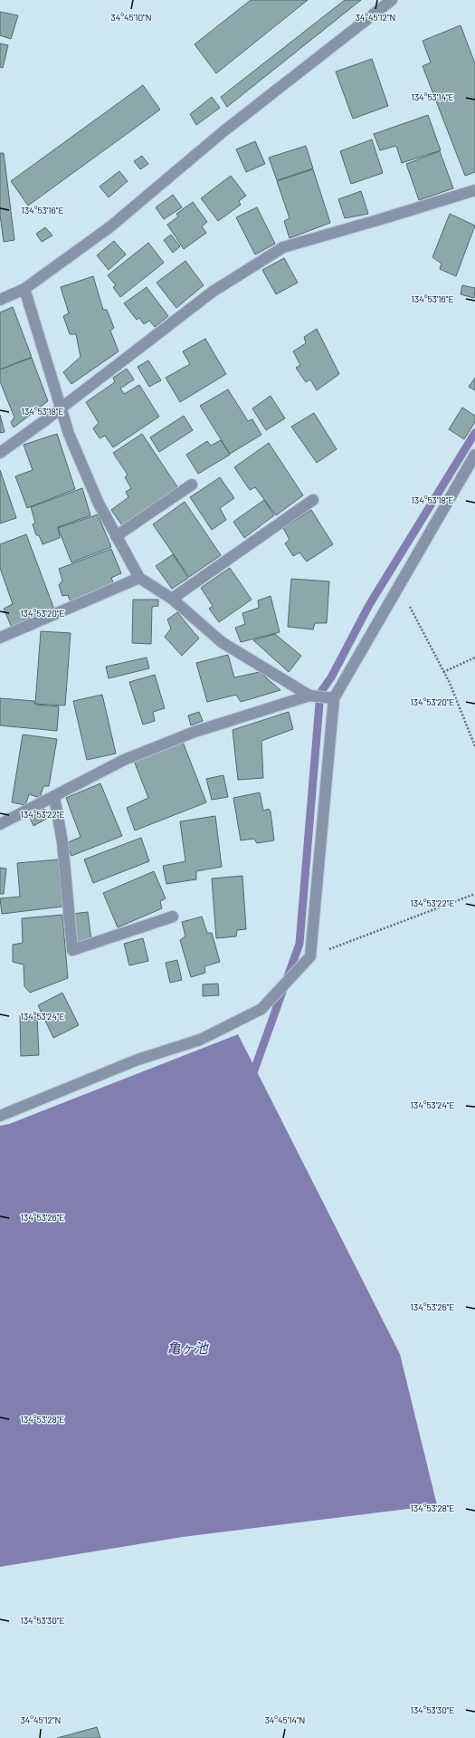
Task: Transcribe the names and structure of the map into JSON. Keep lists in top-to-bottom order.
{
  "water": ["亀ヶ池"],
  "coordinates": [
    "34°45'10\"N",
    "34°45'12\"N",
    "134°53'14\"E",
    "134°53'16\"E",
    "134°53'18\"E",
    "134°53'20\"E",
    "134°53'22\"E",
    "134°53'24\"E",
    "134°53'26\"E",
    "134°53'28\"E",
    "134°53'30\"E",
    "34°45'14\"N"
  ]
}
